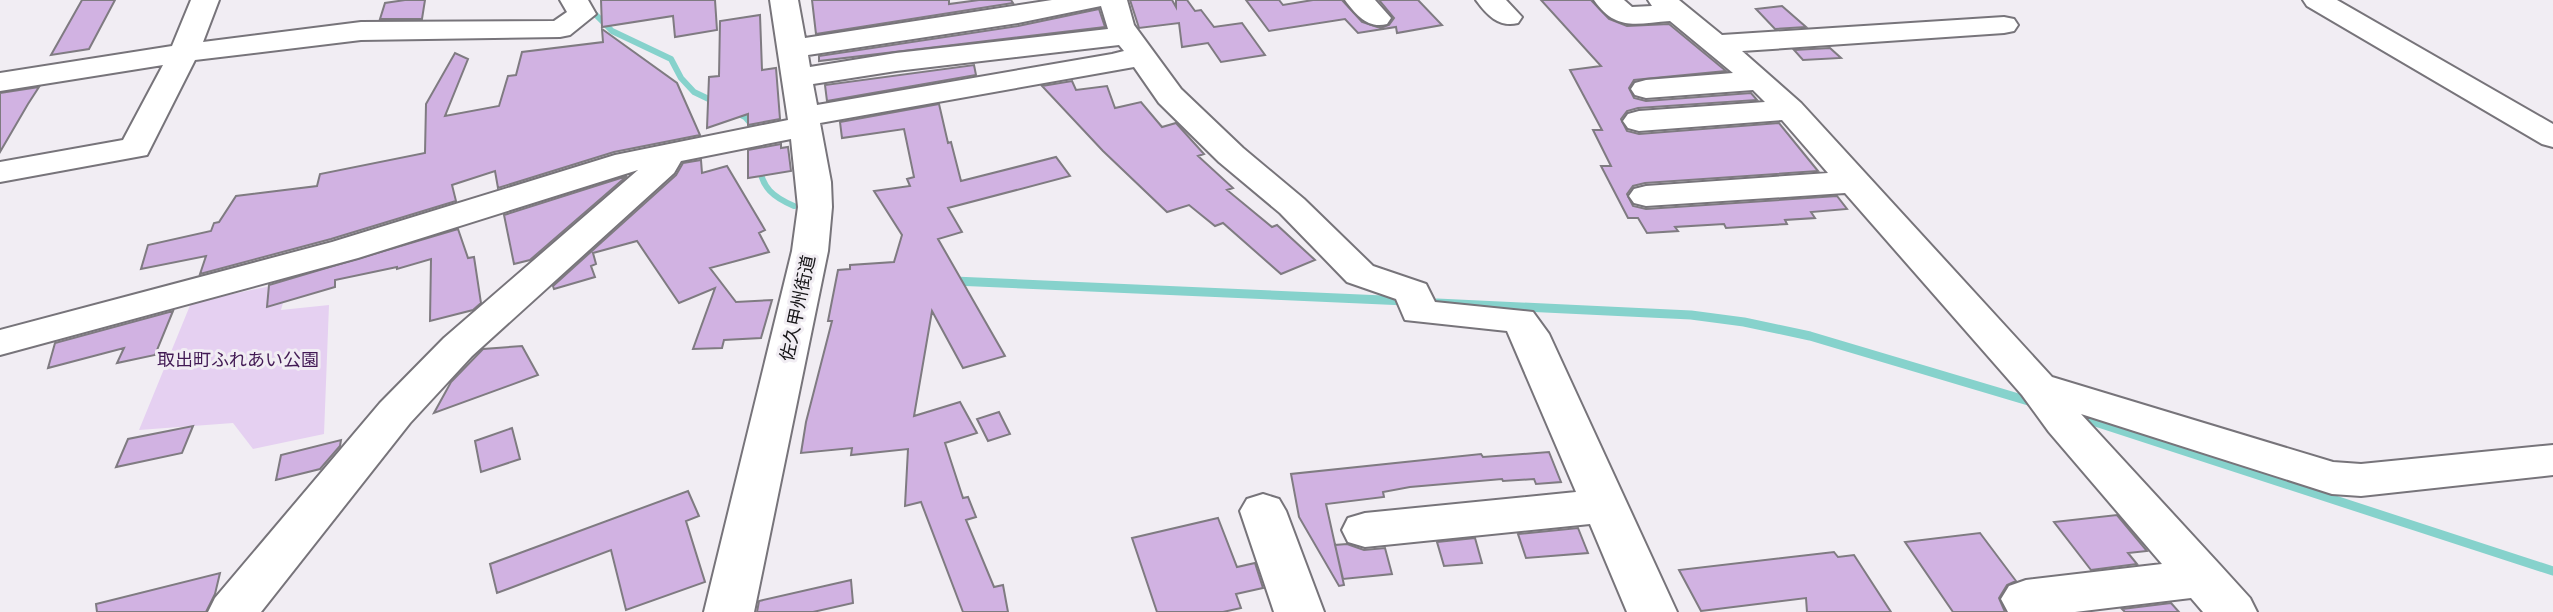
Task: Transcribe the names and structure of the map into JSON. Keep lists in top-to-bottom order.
{
  "streets": {
    "street": ["佐久甲州街道"]
  },
  "parks": ["取出町ふれあい公園"]
}
